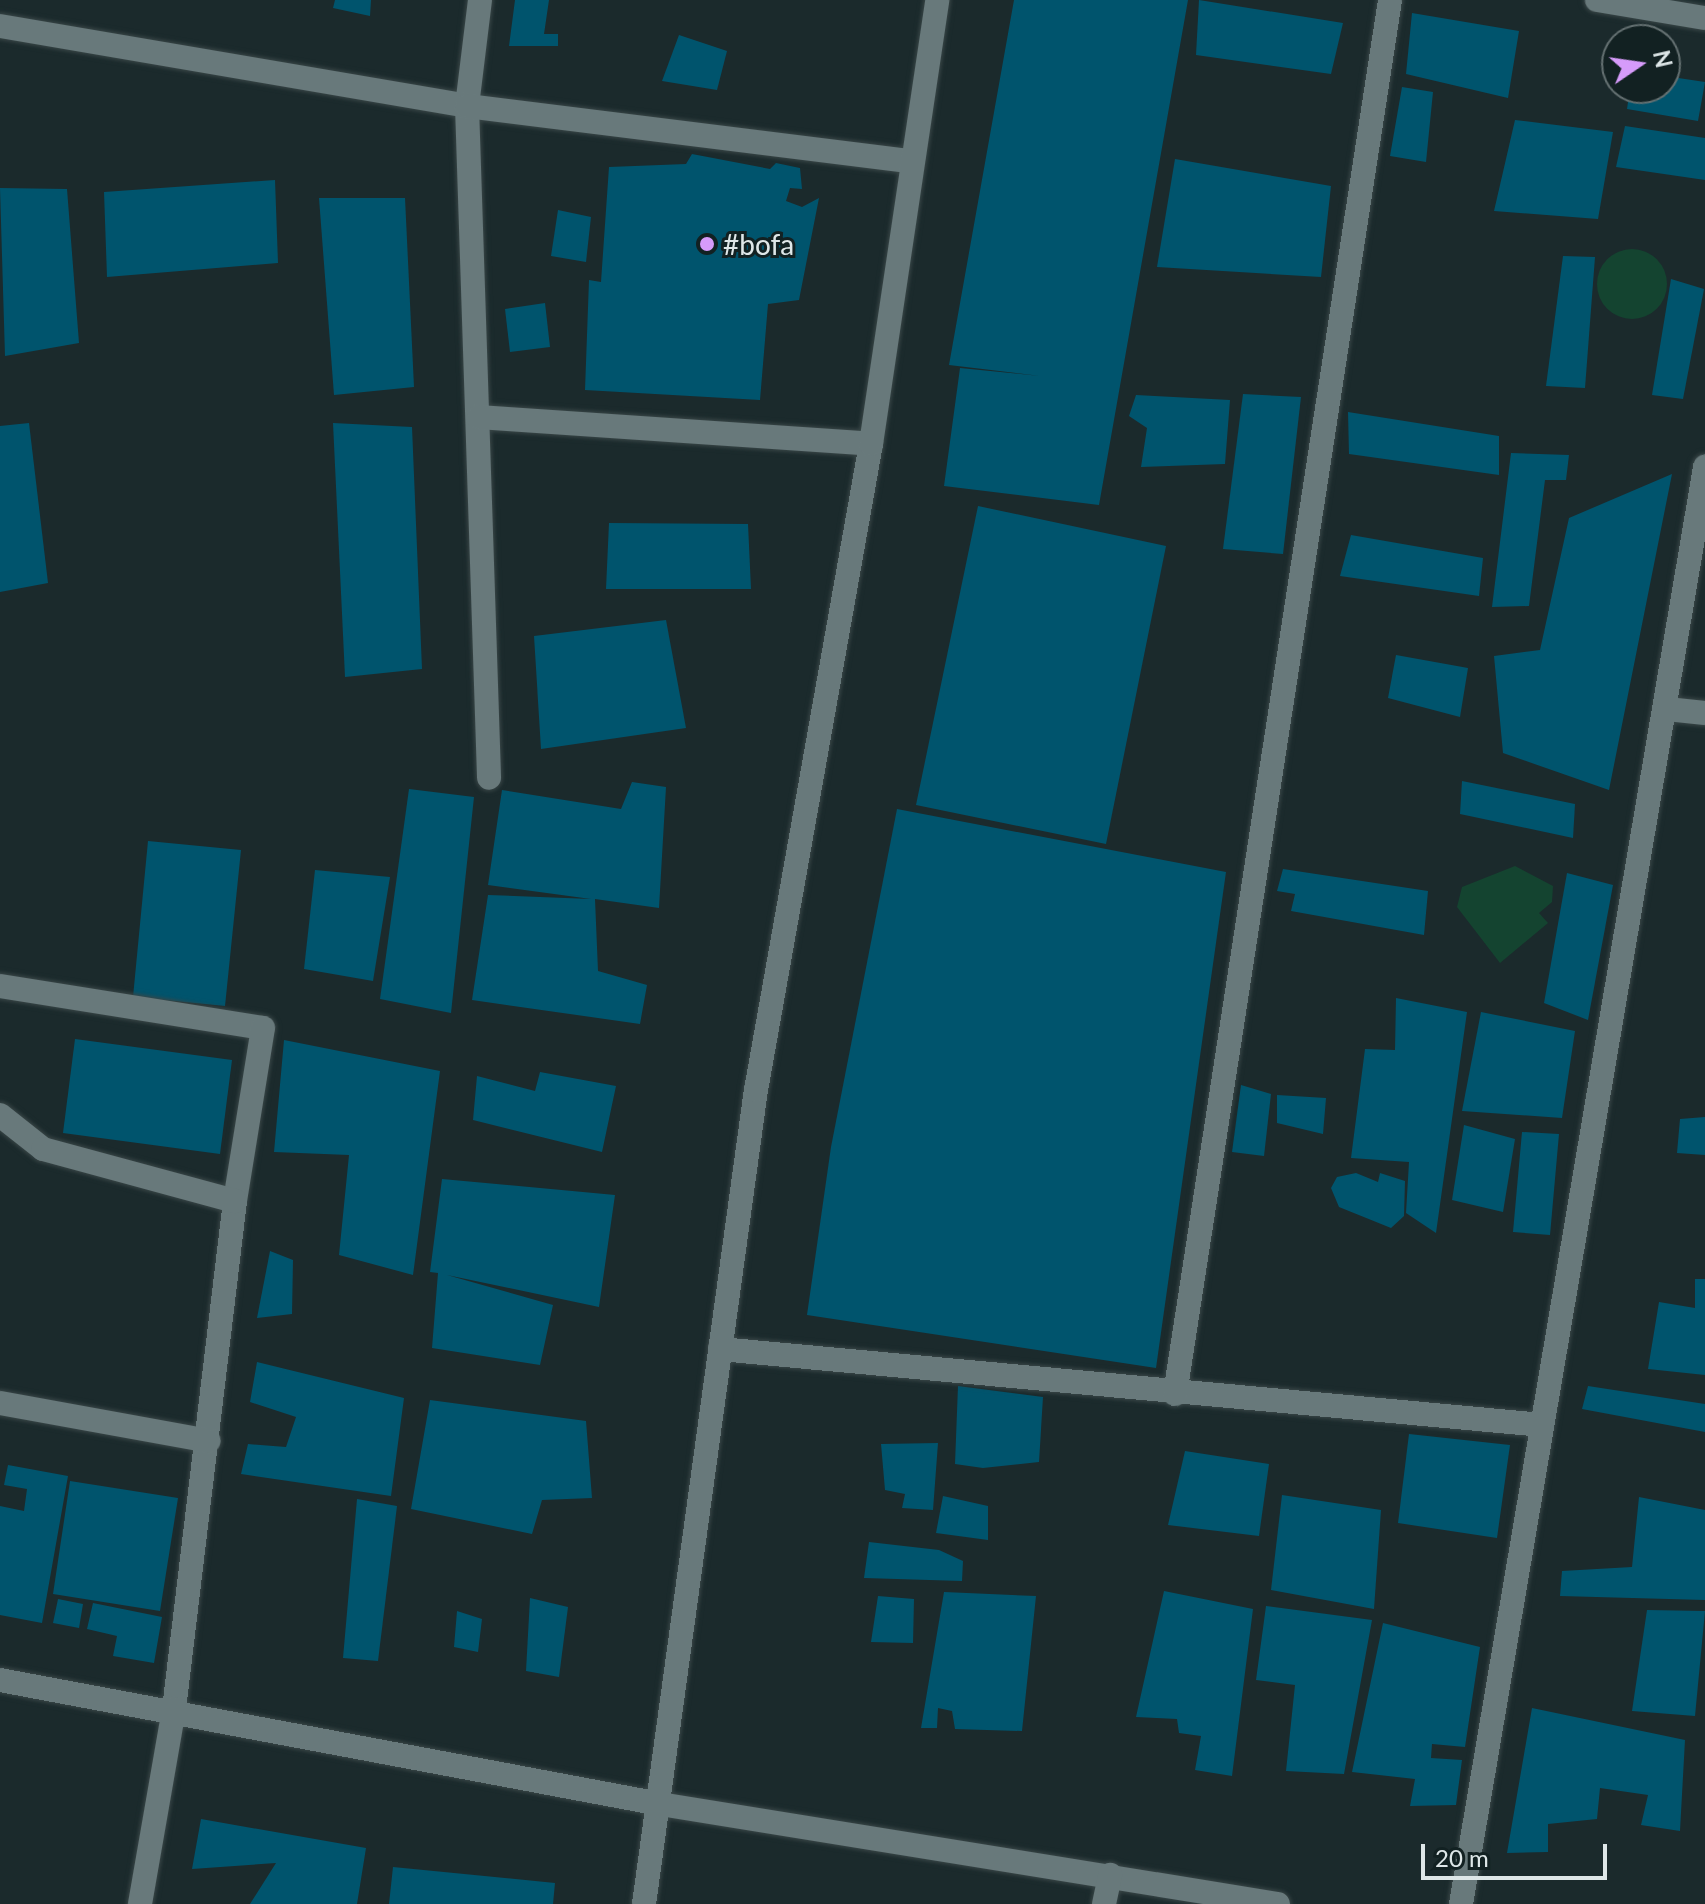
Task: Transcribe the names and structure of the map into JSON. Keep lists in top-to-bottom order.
{
  "places": ["#bofa"],
  "scale_bar": "20 m",
  "north": "right"
}
